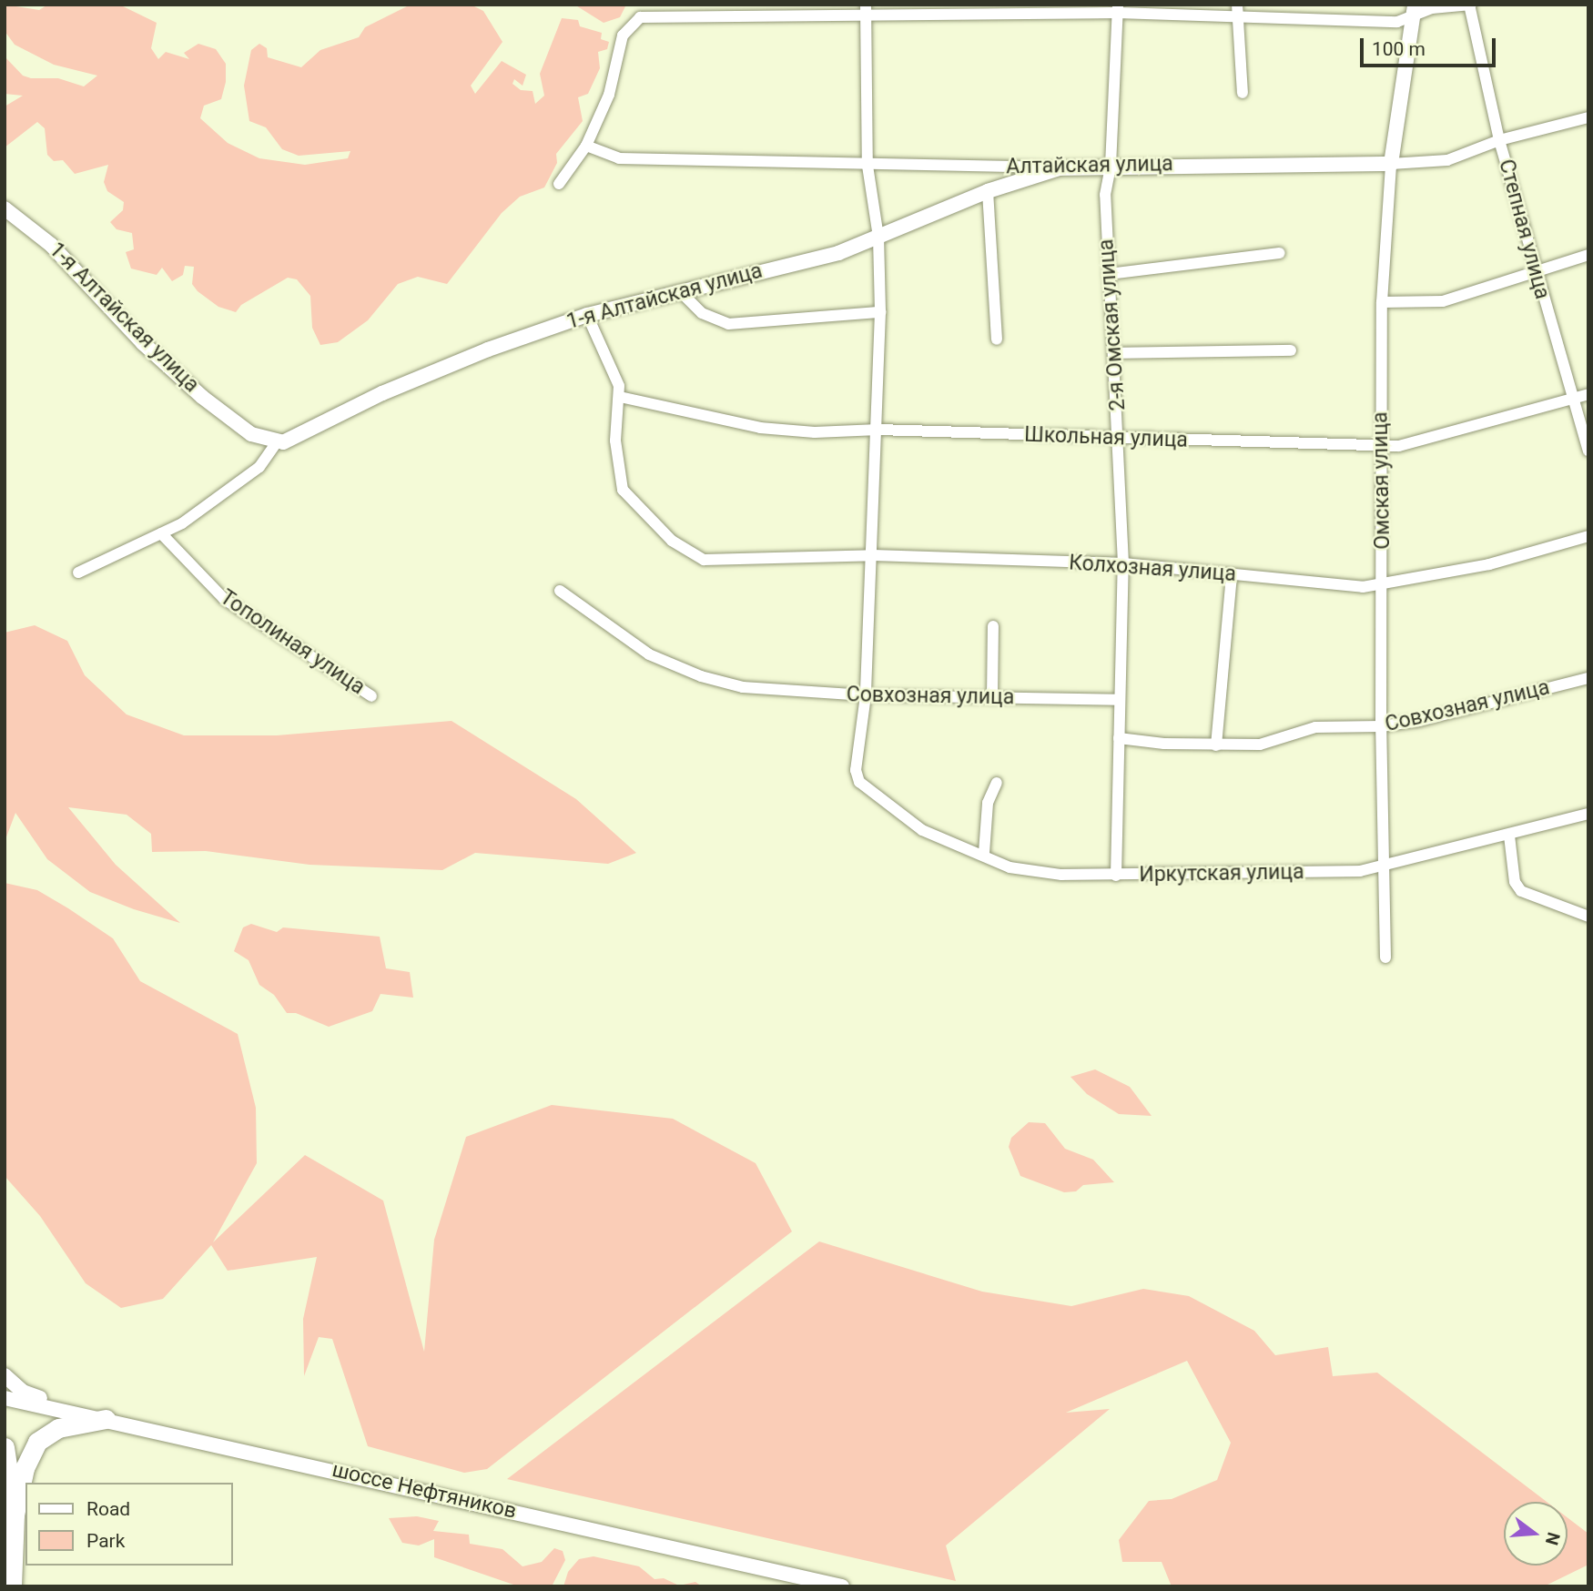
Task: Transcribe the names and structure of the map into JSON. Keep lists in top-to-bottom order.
{
  "streets": {
    "street": [
      "Алтайская улица",
      "Степная улица",
      "1-я Алтайская улица",
      "2-я Омская улица",
      "Школьная улица",
      "Омская улица",
      "Колхозная улица",
      "Тополиная улица",
      "Совхозная улица",
      "Иркутская улица",
      "шоссе Нефтяников"
    ]
  },
  "crossings": [
    ["Алтайская улица", "Степная улица"],
    ["Алтайская улица", "1-я Алтайская улица"],
    ["Алтайская улица", "2-я Омская улица"],
    ["Алтайская улица", "Омская улица"],
    ["Степная улица", "Школьная улица"],
    ["2-я Омская улица", "Школьная улица"],
    ["2-я Омская улица", "Колхозная улица"],
    ["2-я Омская улица", "Совхозная улица"],
    ["2-я Омская улица", "Иркутская улица"],
    ["Школьная улица", "Омская улица"],
    ["Школьная улица", "Колхозная улица"],
    ["Омская улица", "Колхозная улица"],
    ["Омская улица", "Совхозная улица"],
    ["Омская улица", "Иркутская улица"],
    ["Совхозная улица", "Иркутская улица"]
  ],
  "legend": ["Road", "Park"],
  "scale_bar": "100 m",
  "north": "right"
}
